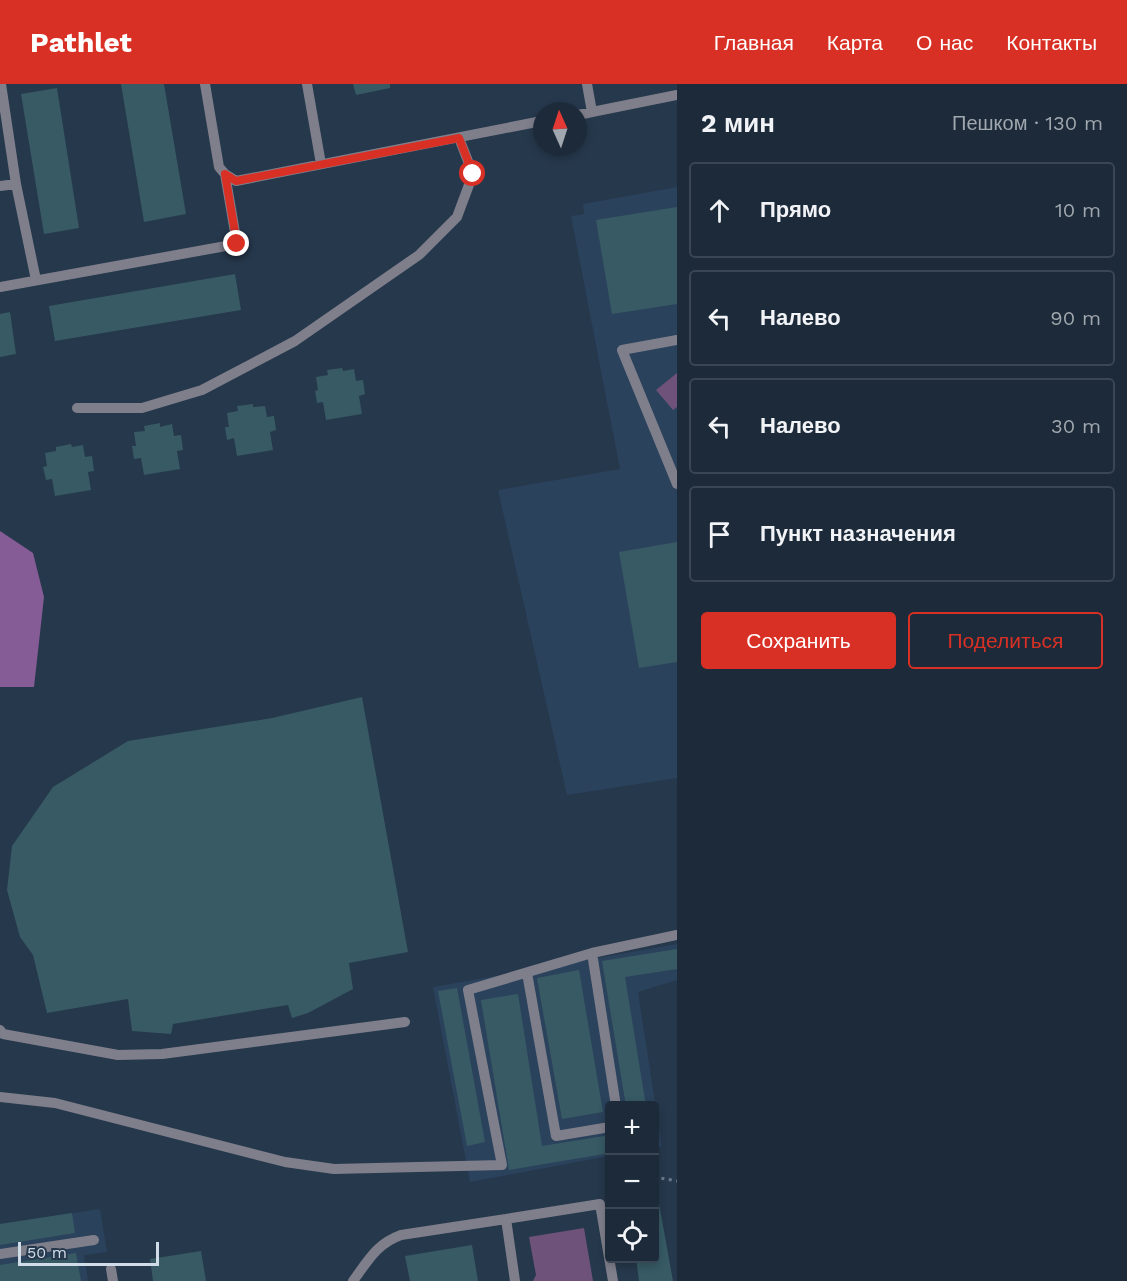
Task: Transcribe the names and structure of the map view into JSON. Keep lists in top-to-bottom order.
{
  "scale_bar": "50 m",
  "north": "top",
  "page": {
    "header": "Pathlet",
    "nav": [
      "Главная",
      "Карта",
      "О нас",
      "Контакты"
    ],
    "heading": ["2 мин", "Пешком · 130 m"],
    "list": [
      ["Прямо", "10 m"],
      ["Налево", "90 m"],
      ["Налево", "30 m"],
      "Пункт назначения"
    ],
    "buttons": ["Сохранить", "Поделиться"],
    "map_buttons": ["+", "−"],
    "scale": "50 m"
  }
}
